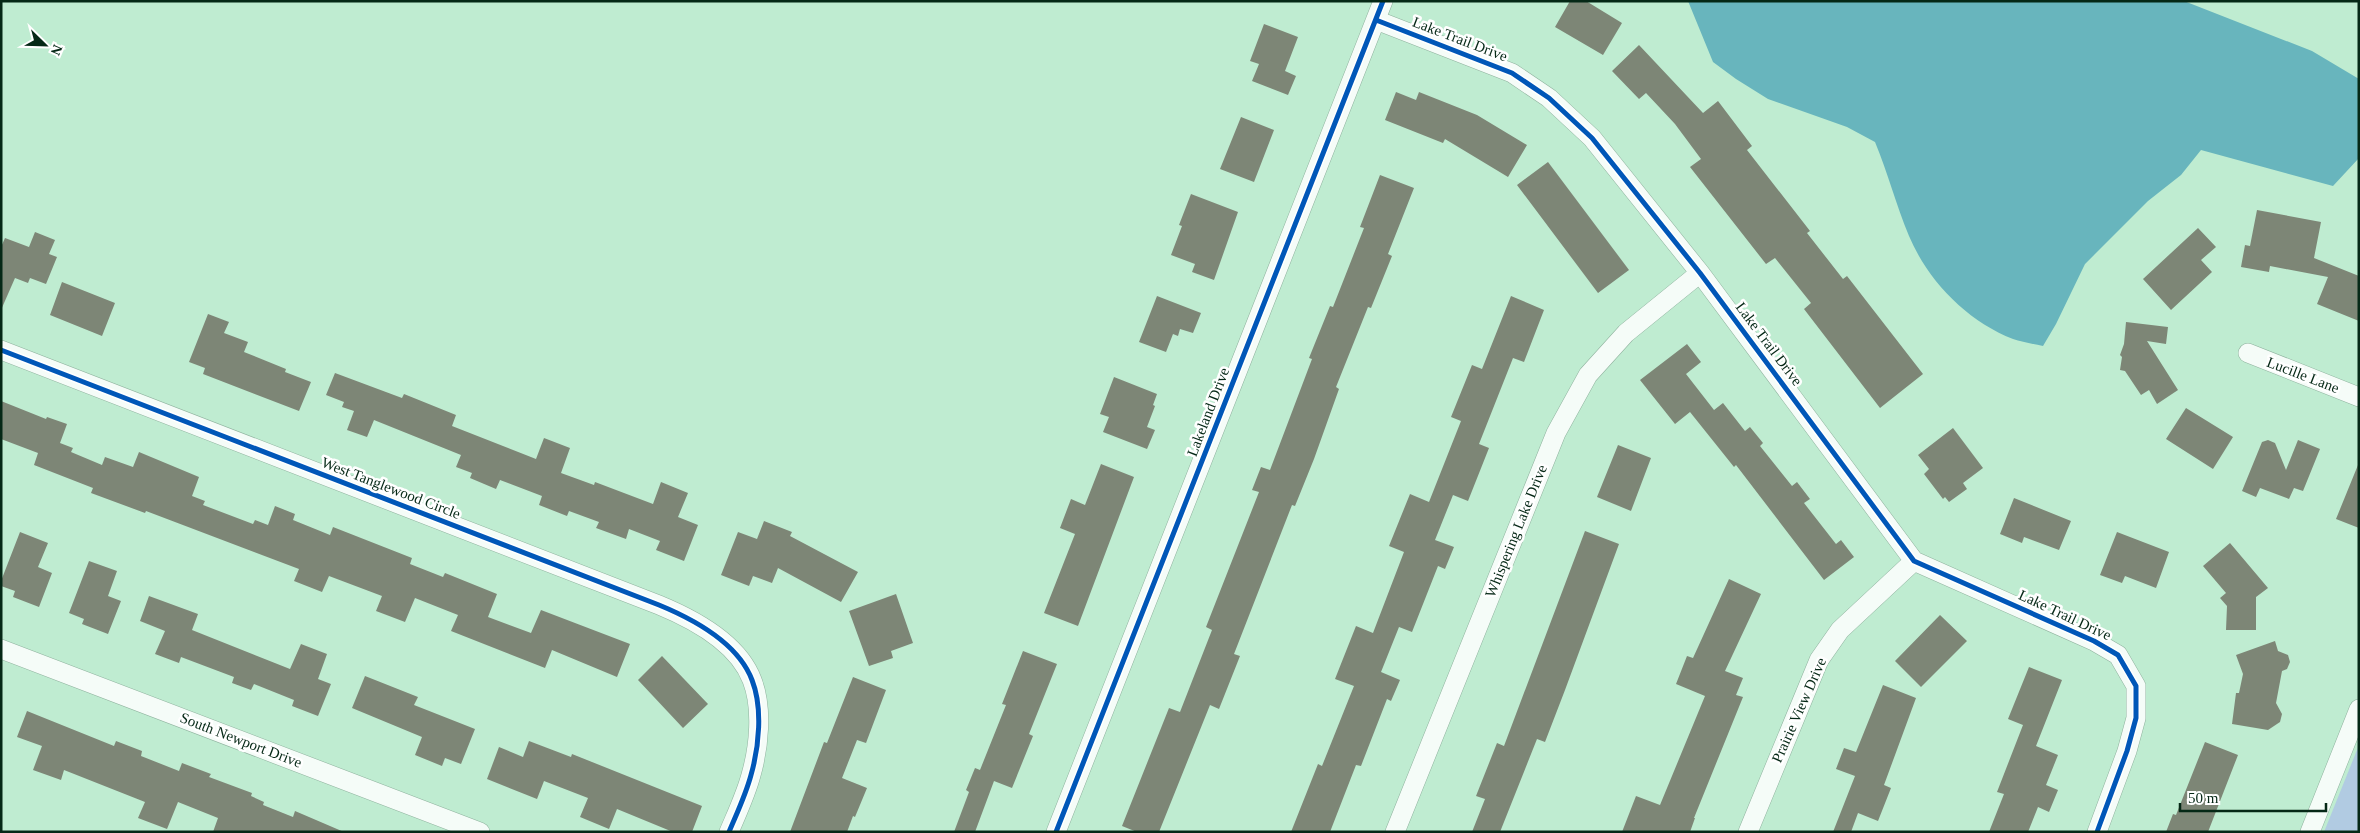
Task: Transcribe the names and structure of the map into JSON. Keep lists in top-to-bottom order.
{
  "streets": {
    "street": [
      "Lake Trail Drive",
      "Lucille Lane",
      "Lakeland Drive",
      "West Tanglewood Circle",
      "Whispering Lake Drive",
      "Prairie View Drive",
      "South Newport Drive"
    ]
  },
  "crossings": [
    ["Lake Trail Drive", "Lakeland Drive"],
    ["Lake Trail Drive", "Whispering Lake Drive"],
    ["Lake Trail Drive", "Prairie View Drive"]
  ],
  "scale_bar": "50 m",
  "north": "bottom right"
}
